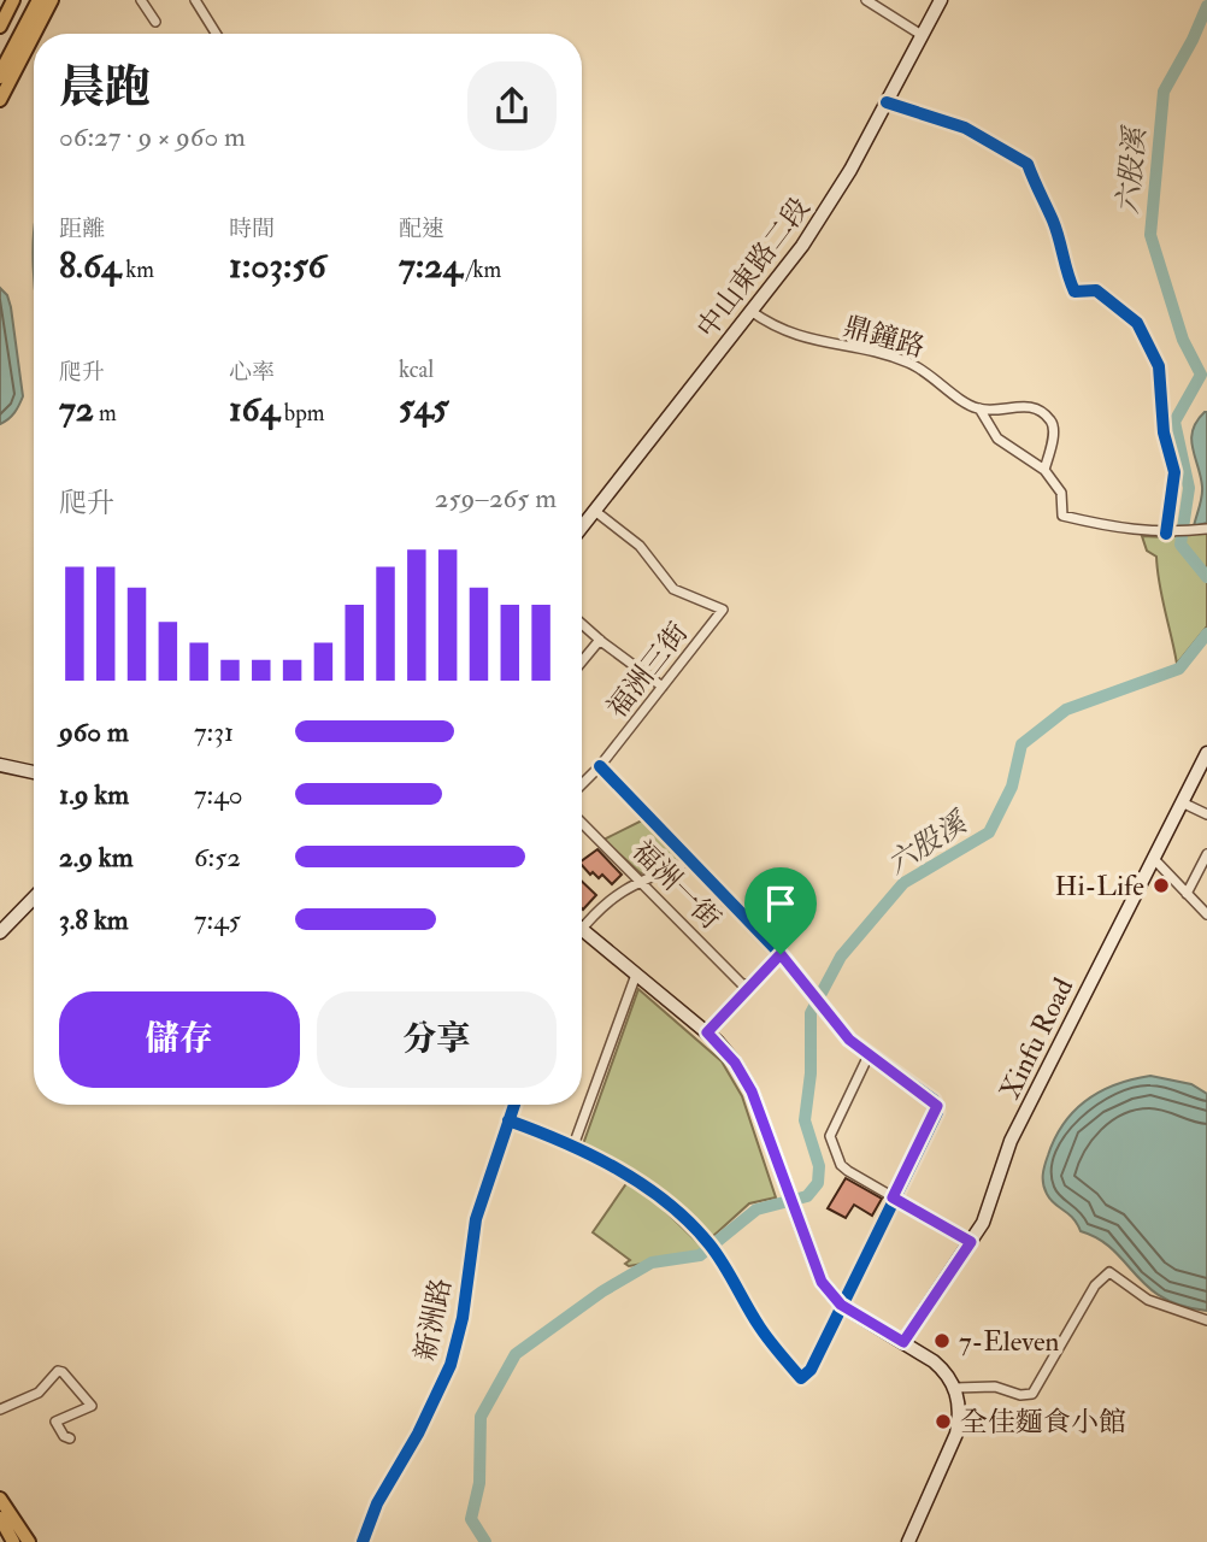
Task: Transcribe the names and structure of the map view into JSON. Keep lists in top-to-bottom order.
{
  "streets": {
    "main road": ["中山東路二段", "Xinfu Road"],
    "street": [
      "鼎鐘路",
      "福洲三街",
      "福洲一街",
      "新洲路"
    ]
  },
  "crossings": [
    ["中山東路二段", "鼎鐘路"],
    ["中山東路二段", "福洲三街"]
  ],
  "water": ["六股溪"],
  "places": ["Hi-Life", "7-Eleven", "全佳麵食小館"],
  "page": {
    "heading": ["晨跑", "06:27 · 9 × 960 m"],
    "stats": [
      ["距離", "8.64 km"],
      ["時間", "1:03:56"],
      ["配速", "7:24 /km"],
      ["爬升", "72 m"],
      ["心率", "164 bpm"],
      ["kcal", "545"]
    ],
    "chart": ["爬升", "259–265 m"],
    "list": [
      {
        "name": "960 m",
        "note": "7:31"
      },
      {
        "name": "1.9 km",
        "note": "7:40"
      },
      {
        "name": "2.9 km",
        "note": "6:52"
      },
      {
        "name": "3.8 km",
        "note": "7:45"
      }
    ],
    "buttons": ["儲存", "分享"]
  }
}
